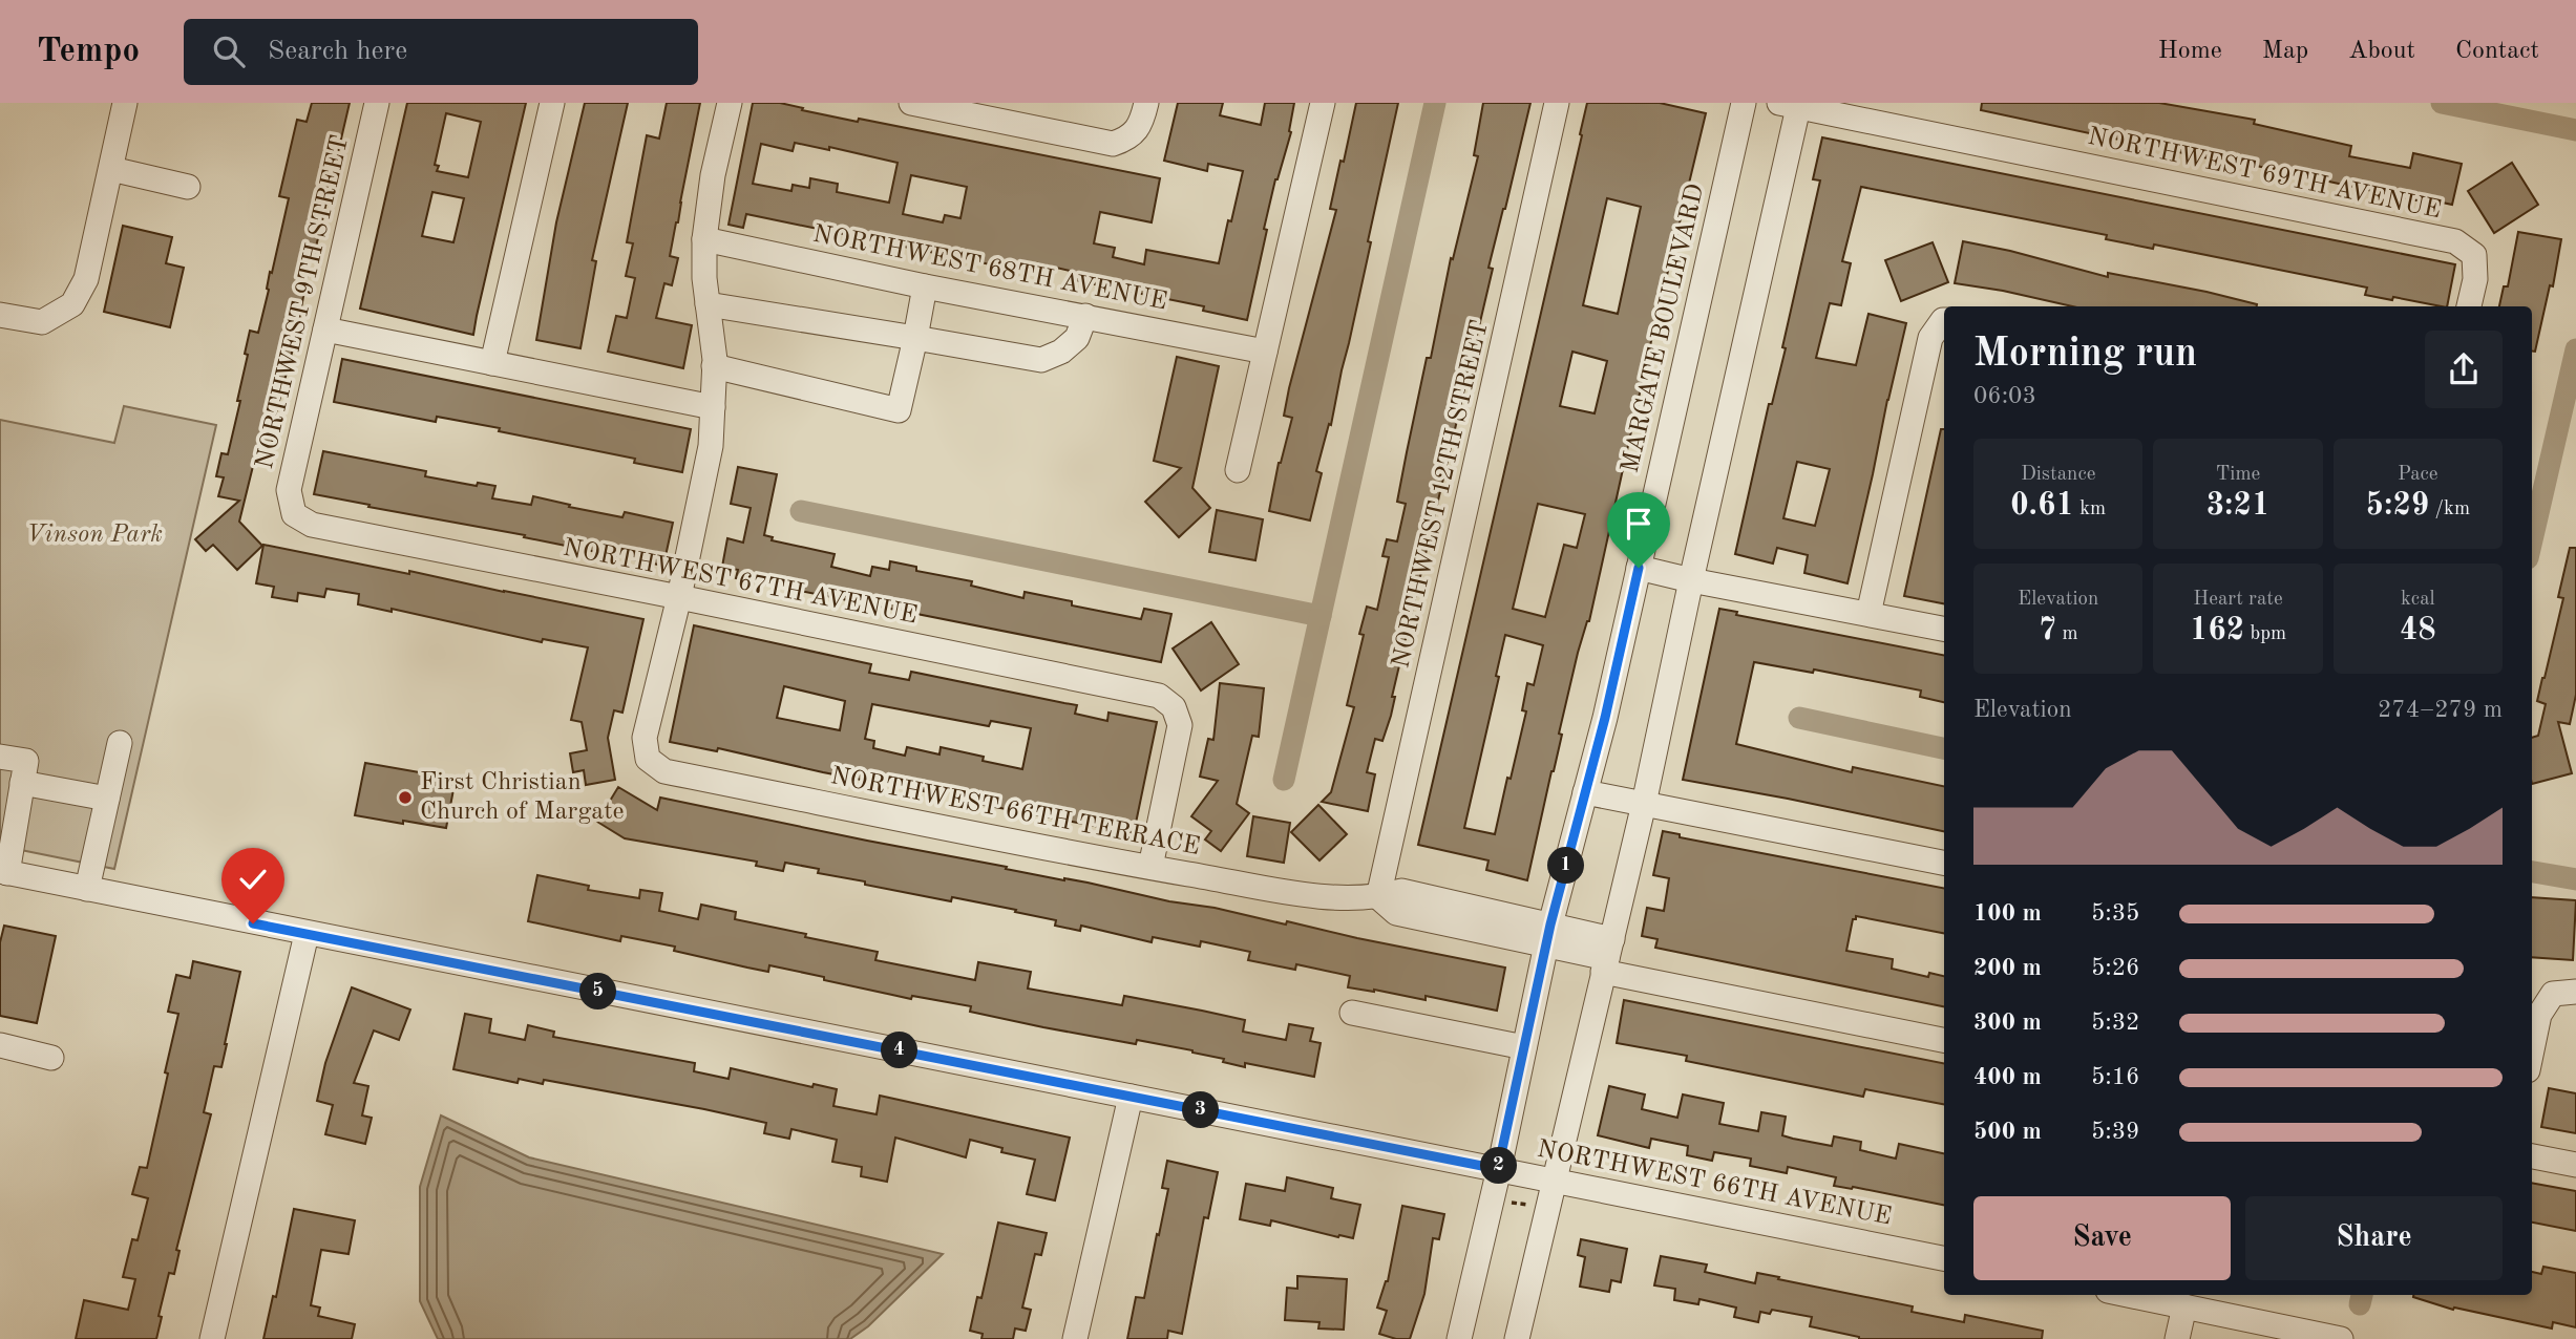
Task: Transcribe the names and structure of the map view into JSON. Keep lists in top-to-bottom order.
{
  "streets": {
    "street": [
      "NORTHWEST 69TH AVENUE",
      "NORTHWEST 68TH AVENUE",
      "NORTHWEST 9TH STREET",
      "MARGATE BOULEVARD",
      "NORTHWEST 12TH STREET",
      "NORTHWEST 67TH AVENUE",
      "NORTHWEST 66TH TERRACE",
      "NORTHWEST 66TH AVENUE"
    ]
  },
  "crossings": [
    ["NORTHWEST 9TH STREET", "NORTHWEST 67TH AVENUE"],
    ["MARGATE BOULEVARD", "NORTHWEST 66TH AVENUE"],
    ["NORTHWEST 12TH STREET", "NORTHWEST 66TH TERRACE"],
    ["NORTHWEST 67TH AVENUE", "NORTHWEST 66TH TERRACE"]
  ],
  "parks": ["Vinson Park"],
  "places": ["First Christian Church of Margate"],
  "page": {
    "header": "Tempo",
    "search": "Search here",
    "nav": [
      "Home",
      "Map",
      "About",
      "Contact"
    ],
    "heading": ["Morning run", "06:03"],
    "stats": [
      ["Distance", "0.61 km"],
      ["Time", "3:21"],
      ["Pace", "5:29 /km"],
      ["Elevation", "7 m"],
      ["Heart rate", "162 bpm"],
      ["kcal", "48"]
    ],
    "chart": ["Elevation", "274–279 m"],
    "pins": [
      "1",
      "5",
      "4",
      "3",
      "2"
    ],
    "list": [
      {
        "name": "100 m",
        "note": "5:35"
      },
      {
        "name": "200 m",
        "note": "5:26"
      },
      {
        "name": "300 m",
        "note": "5:32"
      },
      {
        "name": "400 m",
        "note": "5:16"
      },
      {
        "name": "500 m",
        "note": "5:39"
      }
    ],
    "buttons": ["Save", "Share"]
  }
}
